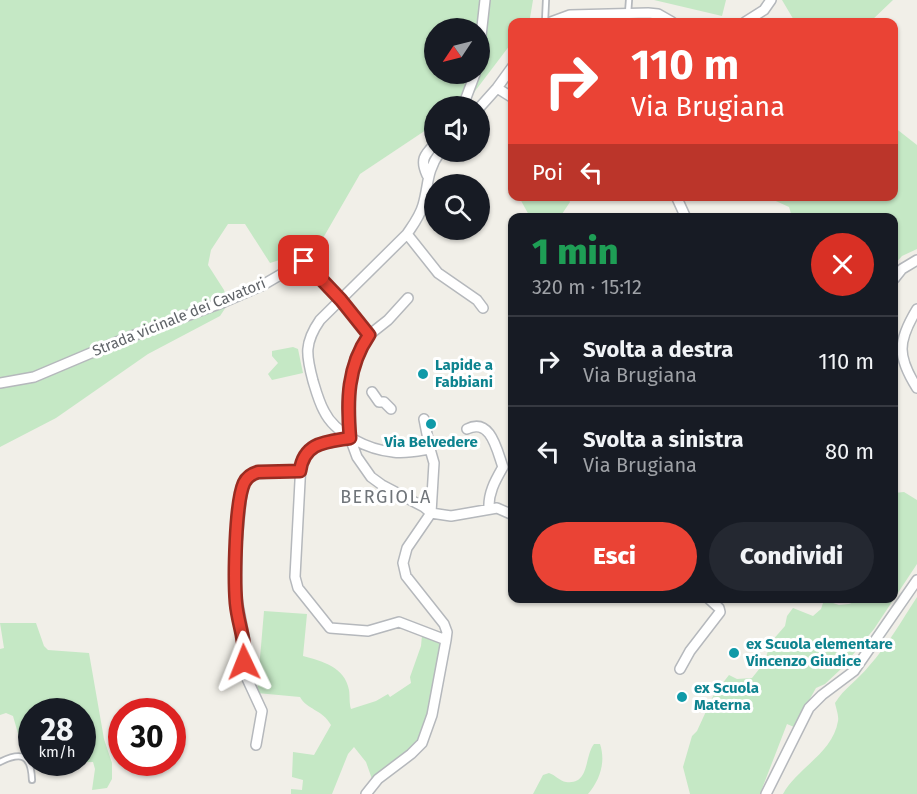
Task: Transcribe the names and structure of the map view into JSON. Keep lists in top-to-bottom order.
{
  "streets": {
    "street": ["Strada vicinale dei Cavatori"]
  },
  "districts": ["BERGIOLA"],
  "places": [
    "Lapide a Fabbiani",
    "Via Belvedere",
    "ex Scuola elementare Vincenzo Giudice",
    "ex Scuola Materna"
  ],
  "north": "bottom left",
  "page": {
    "turn": ["110 m", "Via Brugiana"],
    "then": "Poi",
    "heading": ["1 min", "320 m · 15:12"],
    "list": [
      {
        "name": "Svolta a destra",
        "note": "Via Brugiana",
        "value": "110 m"
      },
      {
        "name": "Svolta a sinistra",
        "note": "Via Brugiana",
        "value": "80 m"
      }
    ],
    "buttons": ["Esci", "Condividi"],
    "speed": "28 km/h",
    "limit": "30"
  }
}
